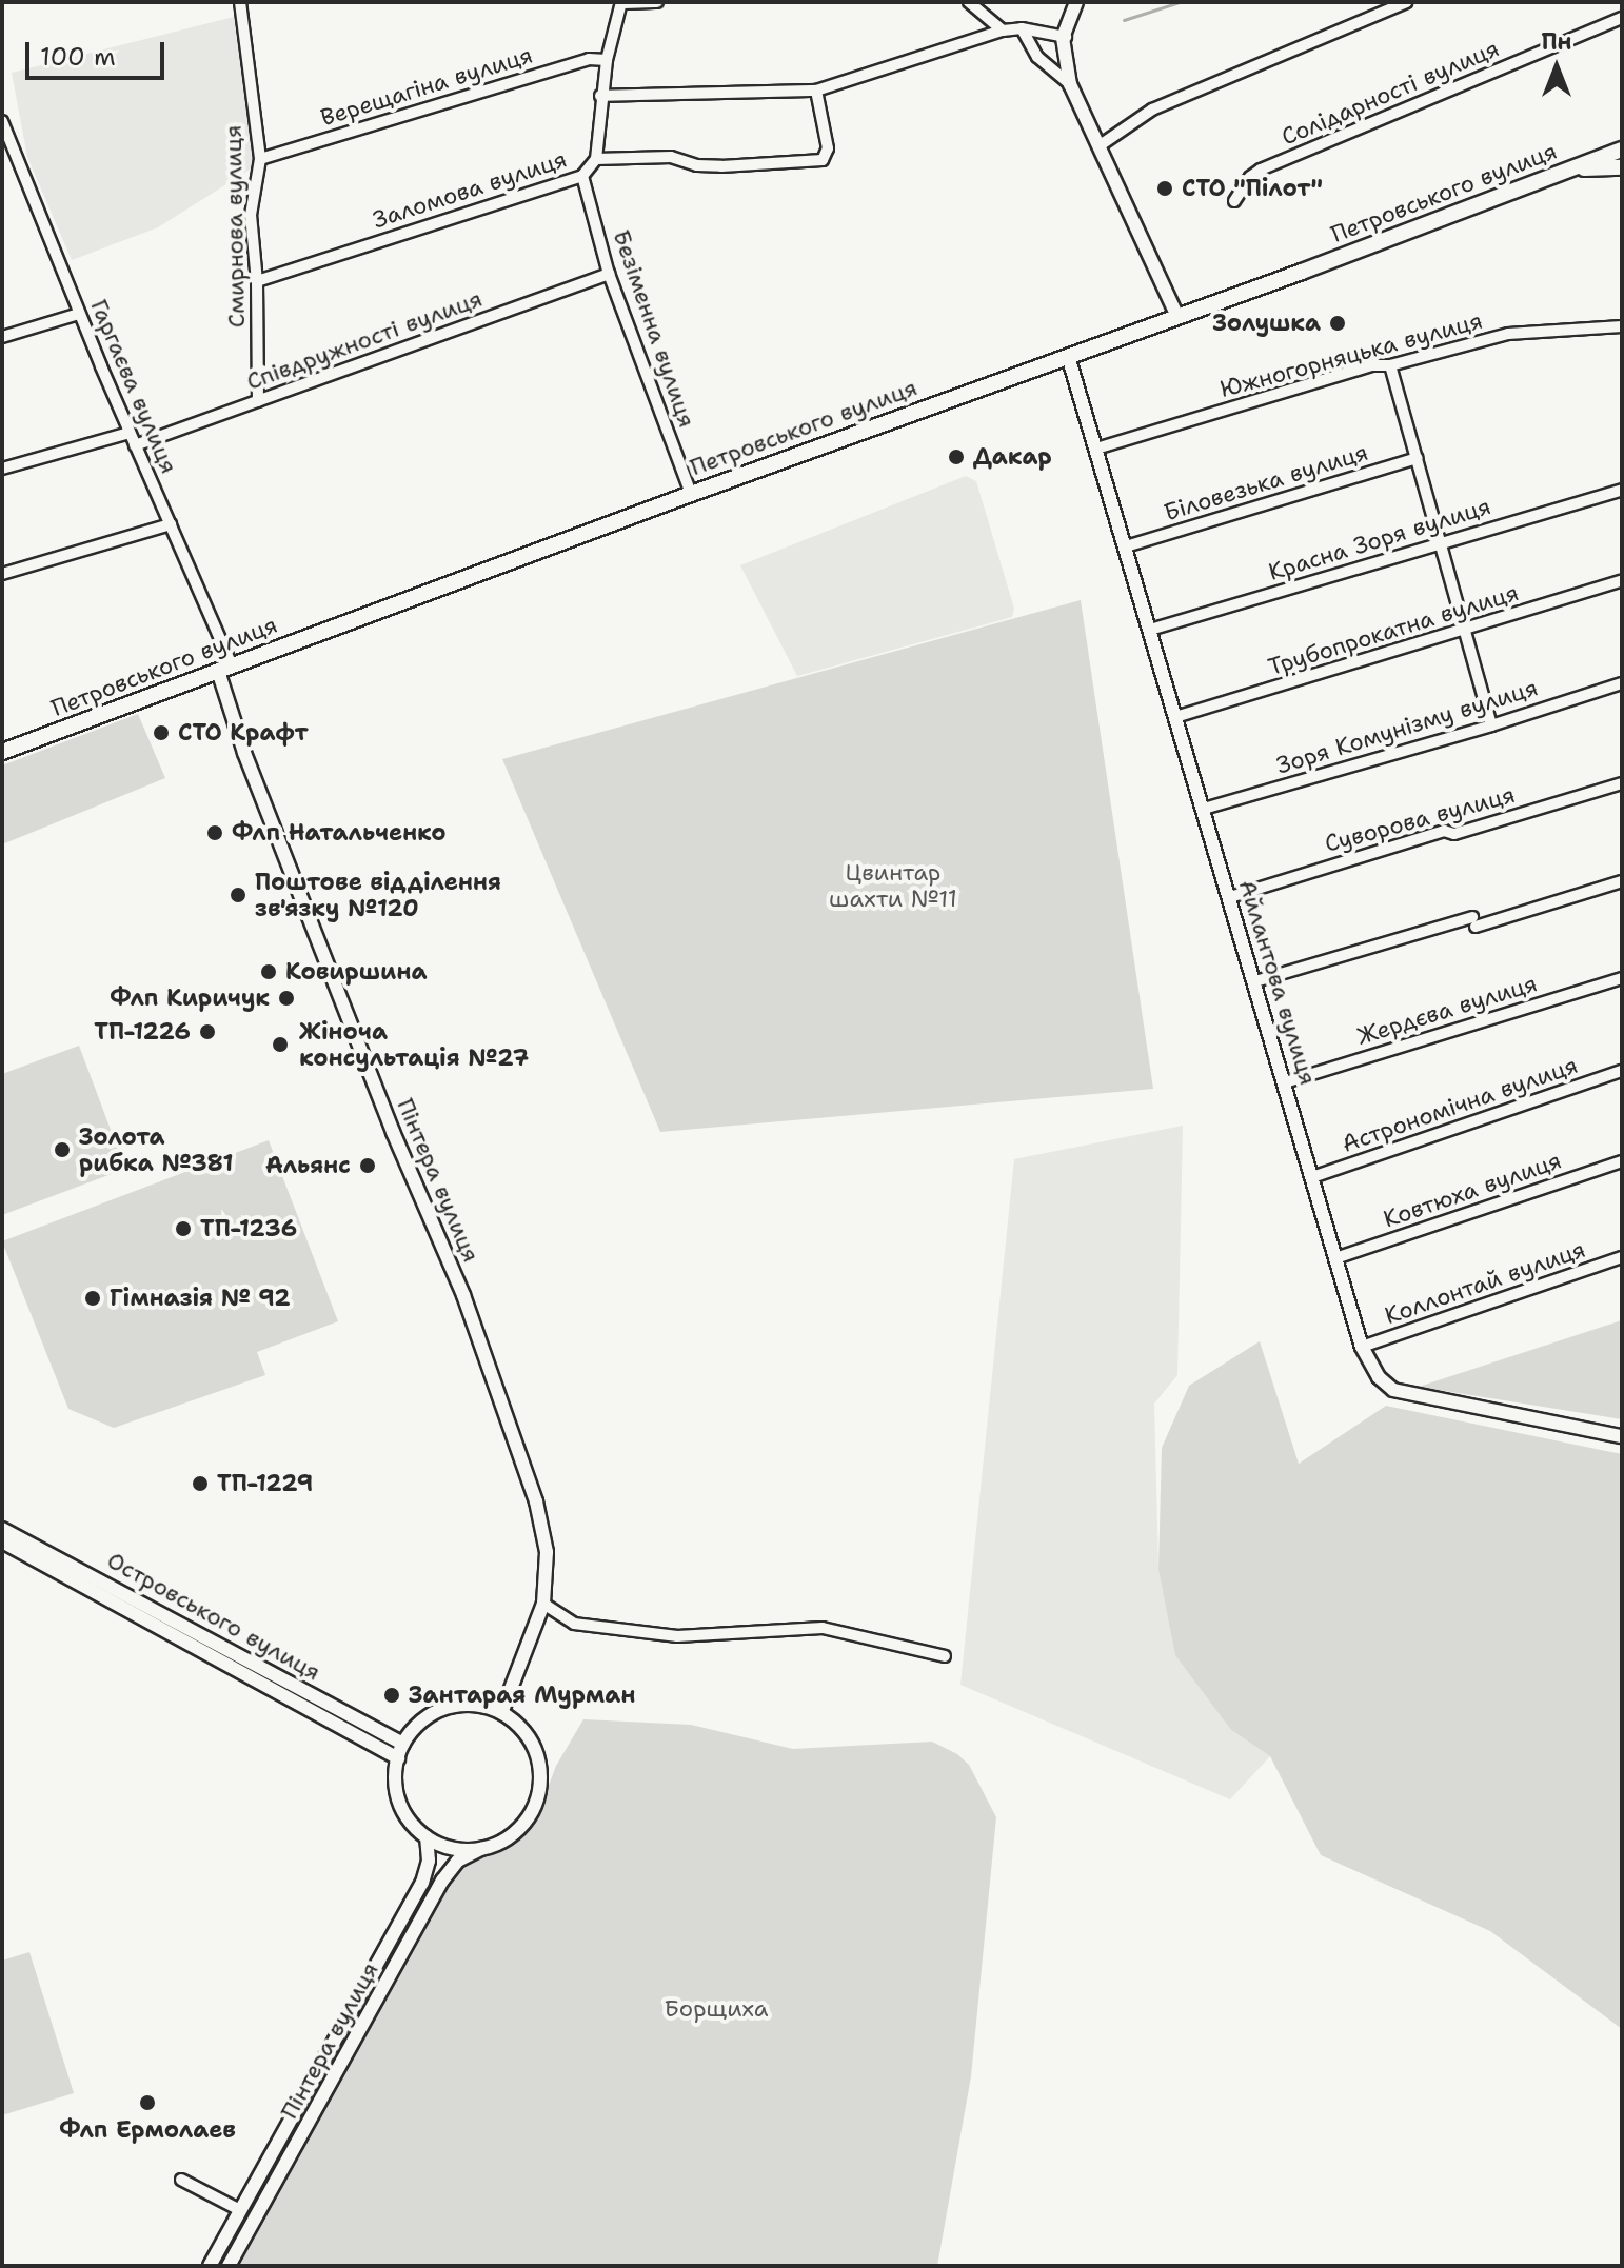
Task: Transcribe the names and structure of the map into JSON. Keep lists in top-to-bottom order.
{
  "streets": {
    "main road": ["Петровського вулиця"],
    "street": [
      "Верещагіна вулиця",
      "Солідарності вулиця",
      "Заломова вулиця",
      "Смирнова вулиця",
      "Безіменна вулиця",
      "Співдружності вулиця",
      "Южногорняцька вулиця",
      "Гаргаєва вулиця",
      "Біловезька вулиця",
      "Красна Зоря вулиця",
      "Трубопрокатна вулиця",
      "Зоря Комунізму вулиця",
      "Суворова вулиця",
      "Айлантова вулиця",
      "Жердєва вулиця",
      "Астрономічна вулиця",
      "Пінтера вулиця",
      "Ковтюха вулиця",
      "Коллонтай вулиця",
      "Островського вулиця"
    ]
  },
  "crossings": [
    ["Верещагіна вулиця", "Смирнова вулиця"],
    ["Заломова вулиця", "Смирнова вулиця"],
    ["Заломова вулиця", "Безіменна вулиця"],
    ["Петровського вулиця", "Безіменна вулиця"],
    ["Петровського вулиця", "Гаргаєва вулиця"],
    ["Петровського вулиця", "Айлантова вулиця"],
    ["Петровського вулиця", "Пінтера вулиця"],
    ["Смирнова вулиця", "Співдружності вулиця"],
    ["Безіменна вулиця", "Співдружності вулиця"],
    ["Співдружності вулиця", "Гаргаєва вулиця"],
    ["Южногорняцька вулиця", "Айлантова вулиця"],
    ["Гаргаєва вулиця", "Пінтера вулиця"],
    ["Біловезька вулиця", "Айлантова вулиця"],
    ["Красна Зоря вулиця", "Айлантова вулиця"],
    ["Трубопрокатна вулиця", "Айлантова вулиця"],
    ["Зоря Комунізму вулиця", "Айлантова вулиця"],
    ["Суворова вулиця", "Айлантова вулиця"],
    ["Айлантова вулиця", "Жердєва вулиця"],
    ["Айлантова вулиця", "Астрономічна вулиця"],
    ["Айлантова вулиця", "Ковтюха вулиця"],
    ["Айлантова вулиця", "Коллонтай вулиця"],
    ["Пінтера вулиця", "Островського вулиця"]
  ],
  "parks": ["Цвинтар шахти №11", "Борщиха"],
  "places": [
    "СТО \"Пілот\"",
    "Золушка",
    "Дакар",
    "СТО Крафт",
    "Флп Натальченко",
    "Поштове відділення зв'язку №120",
    "Ковиршина",
    "Флп Киричук",
    "ТП-1226",
    "Жіноча консультація №27",
    "Золота рибка №381",
    "Альянс",
    "ТП-1236",
    "Гімназія № 92",
    "ТП-1229",
    "Зантарая Мурман",
    "Флп Ермолаев"
  ],
  "scale_bar": "100 m",
  "north": "top"
}
